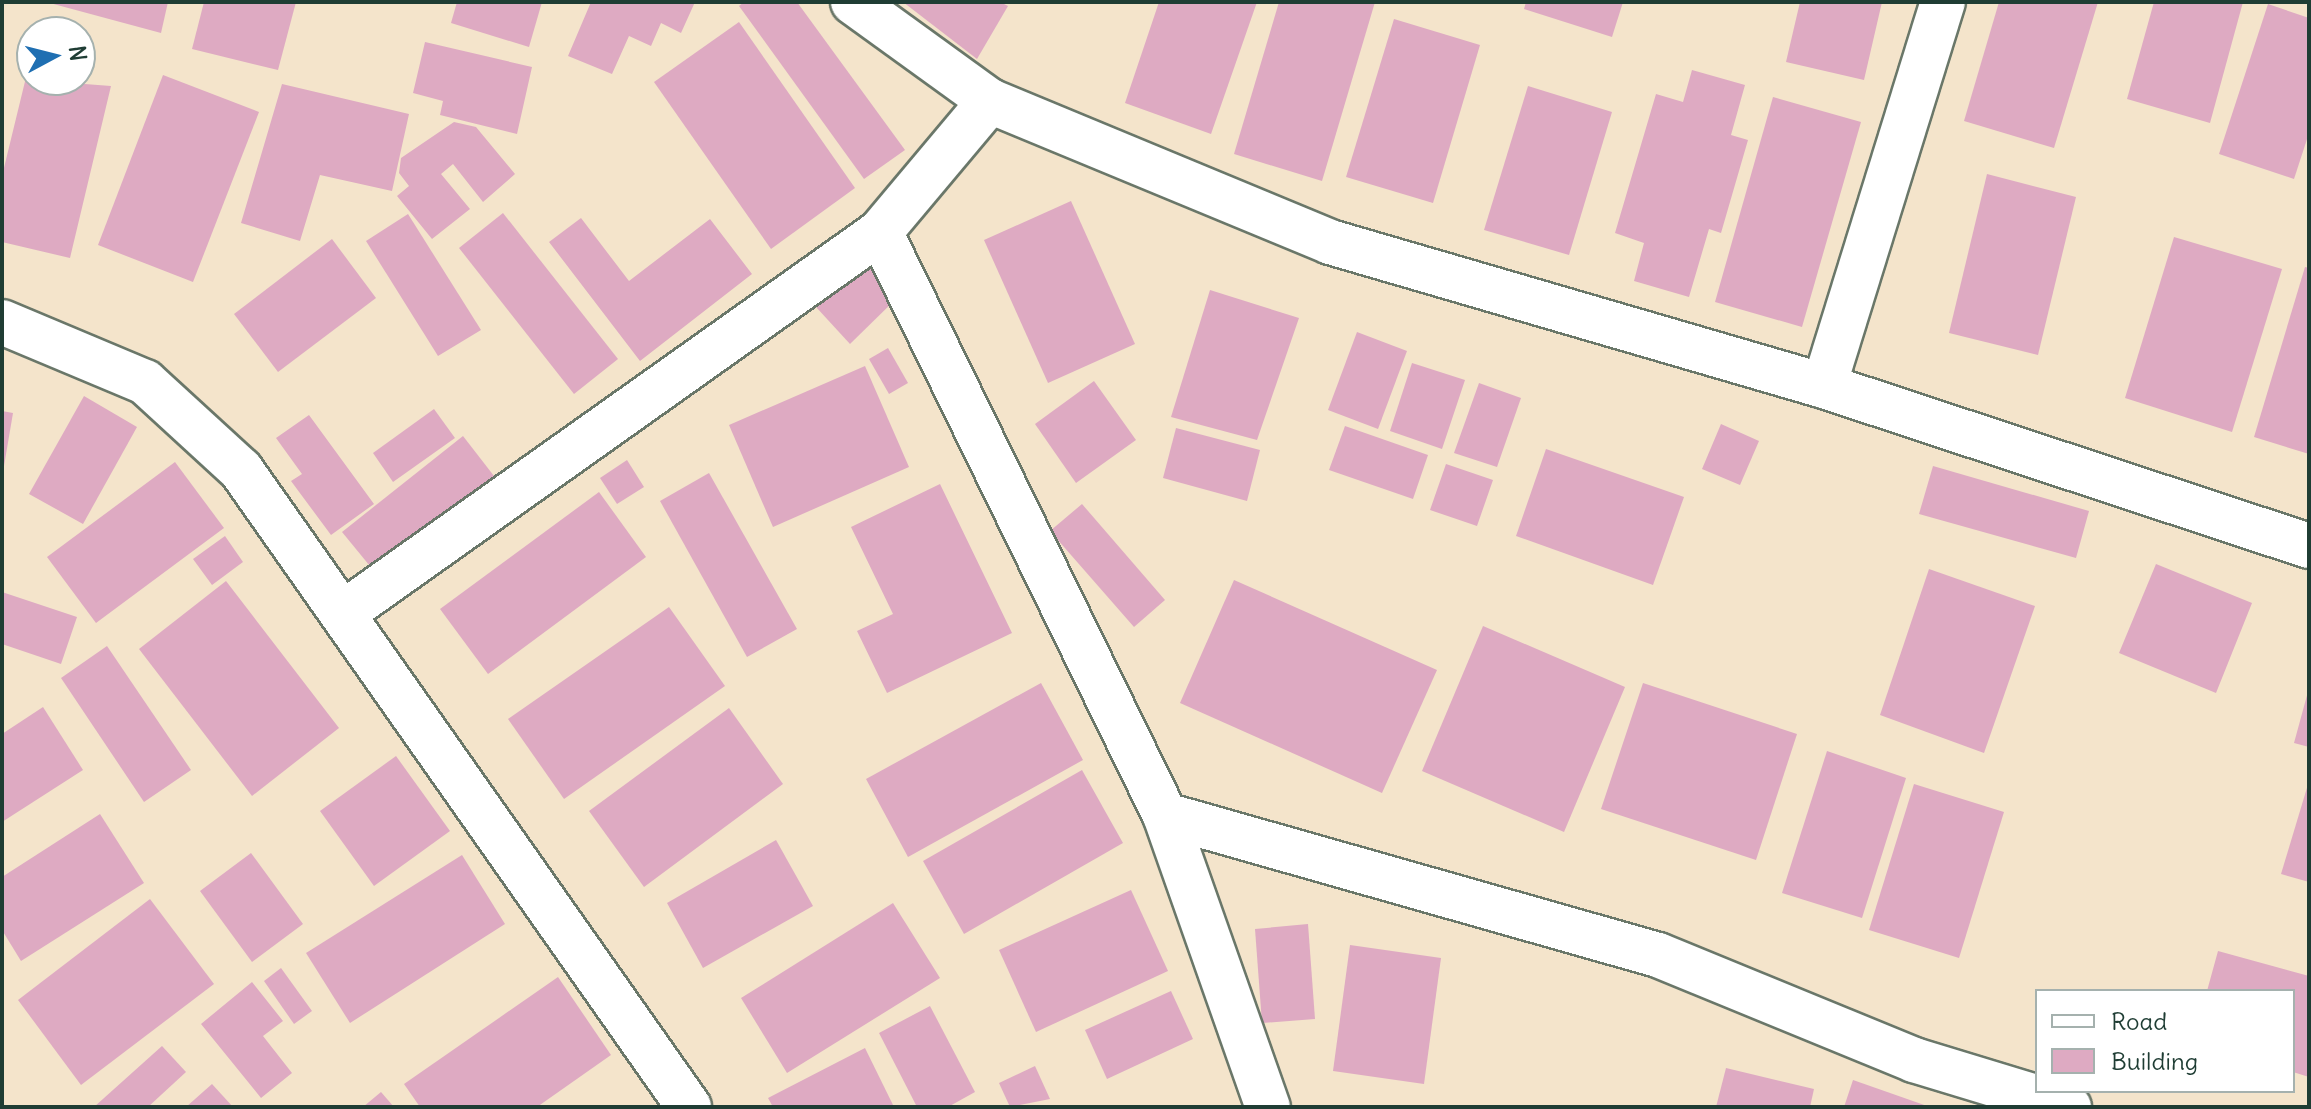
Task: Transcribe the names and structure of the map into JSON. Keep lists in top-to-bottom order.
{
  "legend": ["Road", "Building"],
  "north": "right"
}
